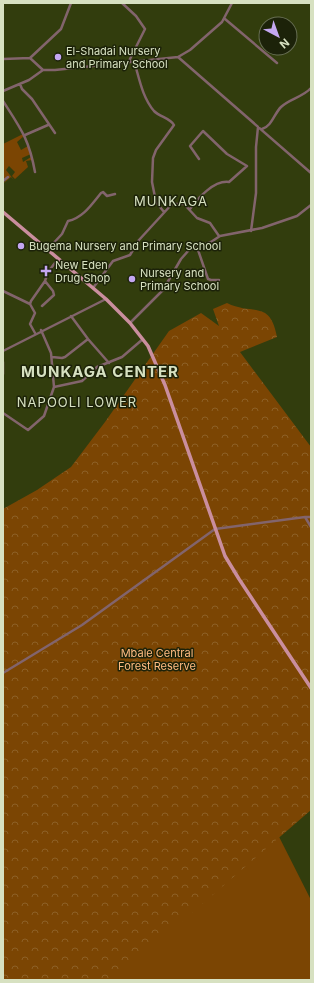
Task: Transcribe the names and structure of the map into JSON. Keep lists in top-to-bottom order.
{
  "districts": ["MUNKAGA", "MUNKAGA CENTER", "NAPOOLI LOWER"],
  "parks": ["Mbale Central Forest Reserve"],
  "places": {
    "other": ["El-Shadai Nursery and Primary School", "Bugema Nursery and Primary School", "Nursery and Primary School"],
    "health": ["New Eden Drug Shop"]
  },
  "north": "bottom right"
}
